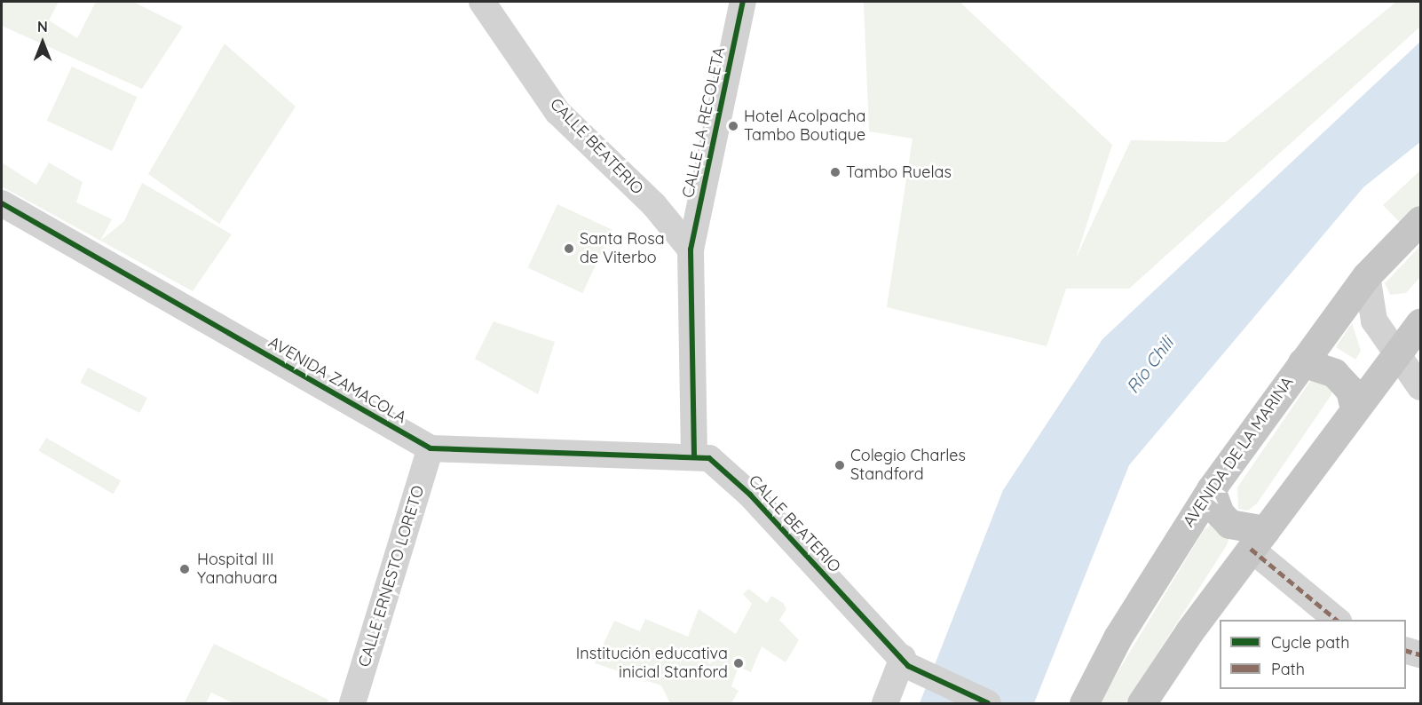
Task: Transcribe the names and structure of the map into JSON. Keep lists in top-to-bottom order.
{
  "streets": {
    "main road": ["AVENIDA DE LA MARINA"],
    "street": [
      "CALLE LA RECOLETA",
      "CALLE BEATERIO",
      "AVENIDA ZAMACOLA",
      "CALLE ERNESTO LORETO"
    ]
  },
  "crossings": [
    ["CALLE LA RECOLETA", "CALLE BEATERIO"],
    ["CALLE BEATERIO", "AVENIDA ZAMACOLA"],
    ["AVENIDA ZAMACOLA", "CALLE ERNESTO LORETO"]
  ],
  "water": ["Río Chili"],
  "places": [
    "Hotel Acolpacha Tambo Boutique",
    "Tambo Ruelas",
    "Santa Rosa de Viterbo",
    "Colegio Charles Standford",
    "Hospital III Yanahuara",
    "Institución educativa inicial Stanford"
  ],
  "legend": ["Cycle path", "Path"],
  "north": "top"
}
